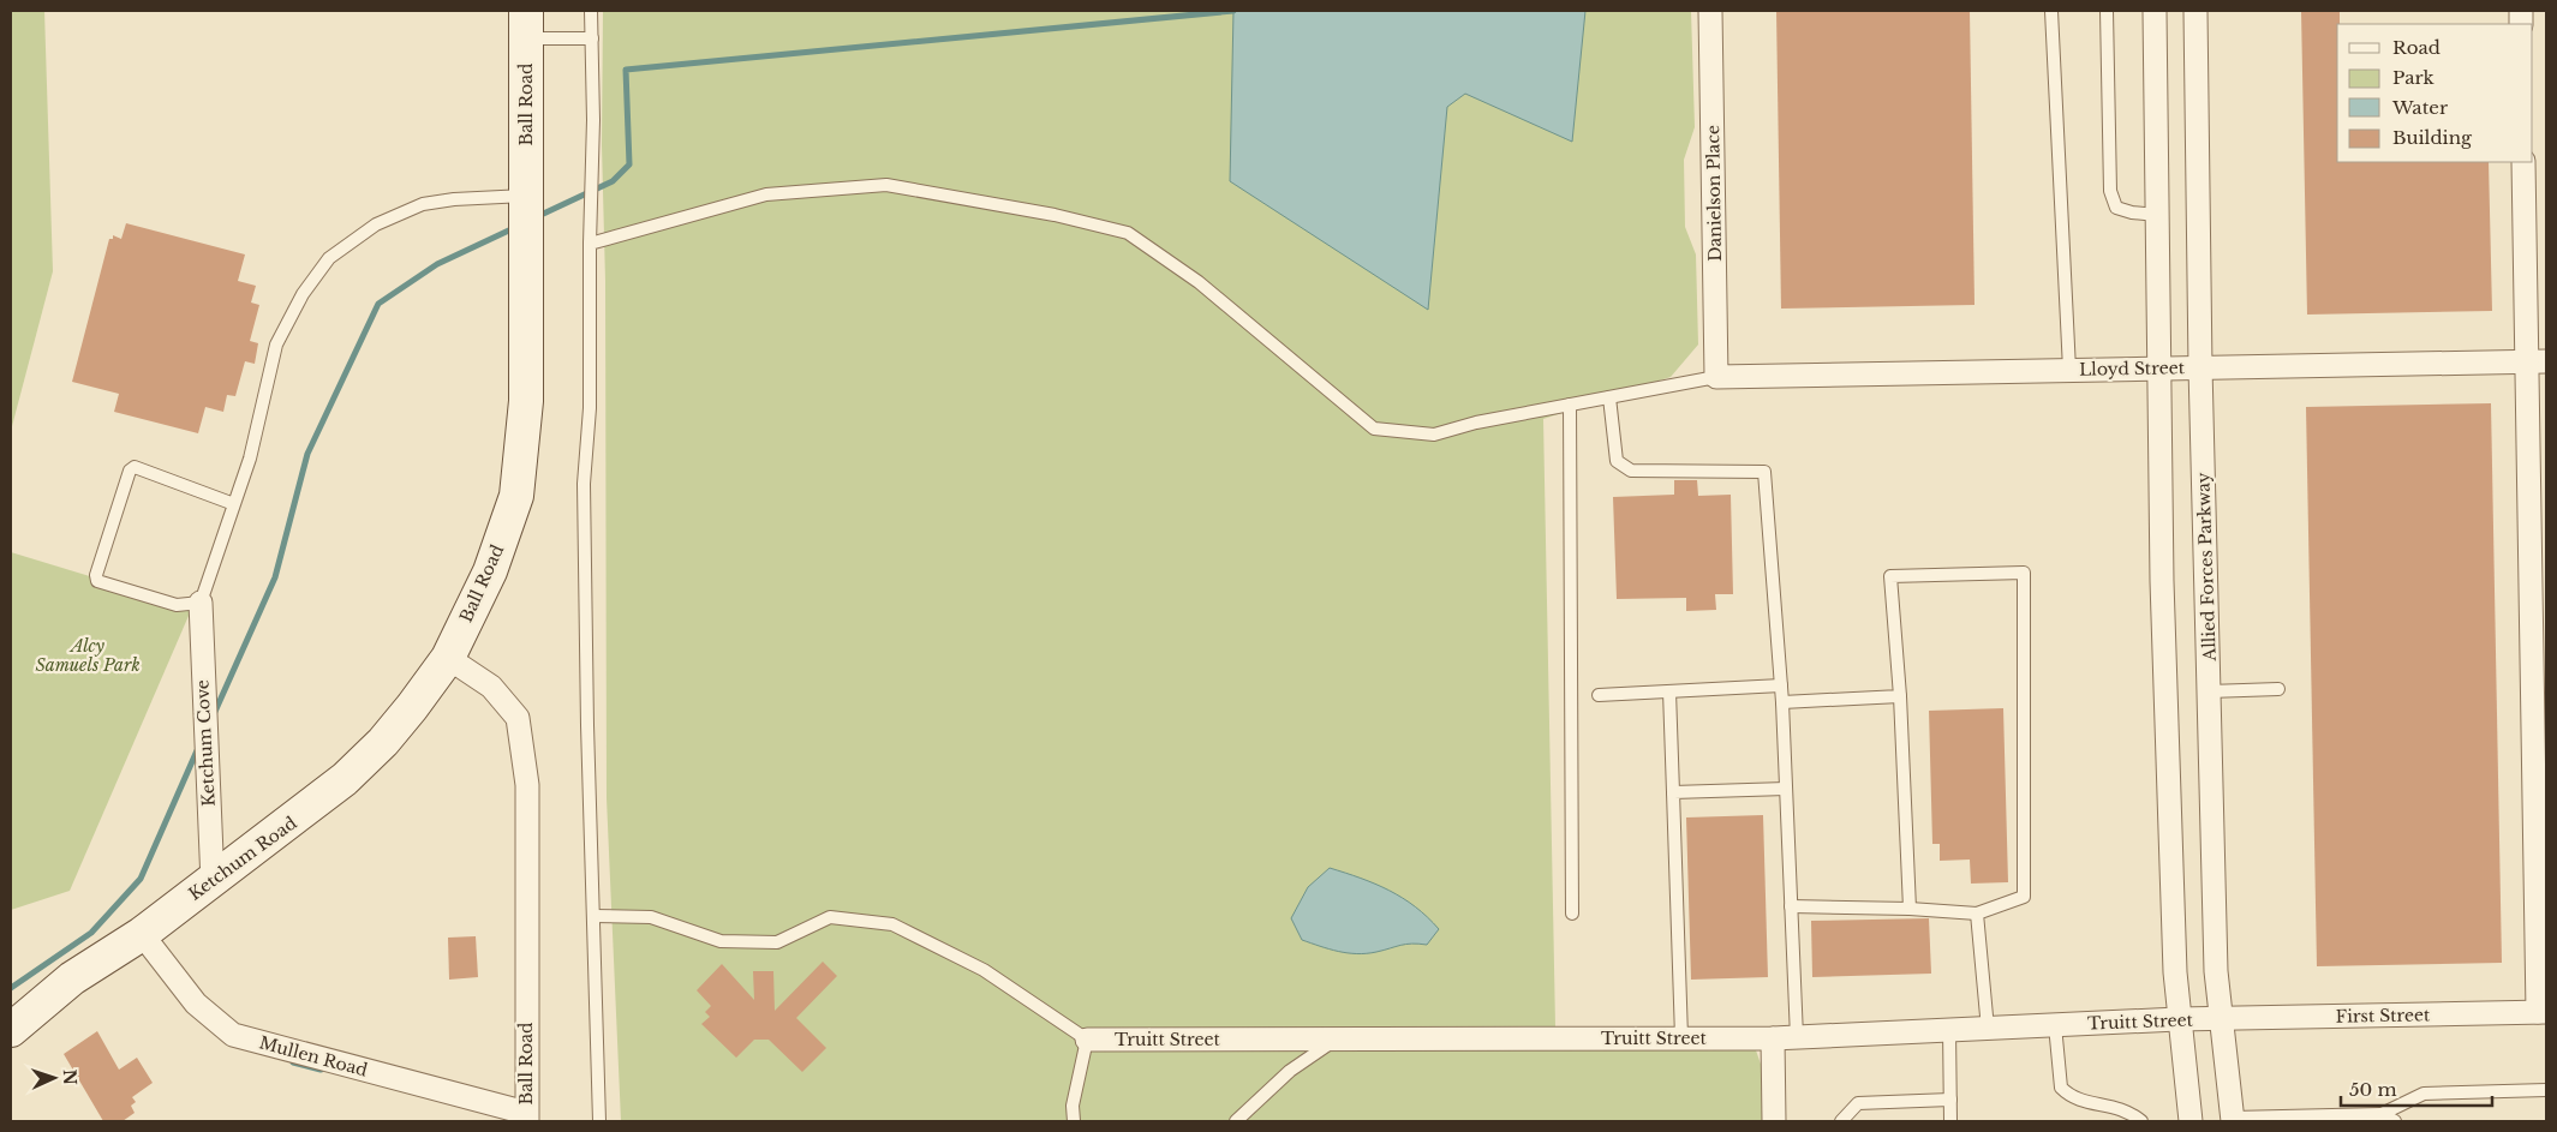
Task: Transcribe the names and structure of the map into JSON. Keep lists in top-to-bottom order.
{
  "streets": {
    "main road": ["Ball Road", "Ketchum Road"],
    "street": [
      "Danielson Place",
      "Lloyd Street",
      "Allied Forces Parkway",
      "Ketchum Cove",
      "First Street",
      "Truitt Street",
      "Mullen Road"
    ]
  },
  "crossings": [
    ["Ball Road", "Ketchum Road"],
    ["Ball Road", "Mullen Road"],
    ["Danielson Place", "Lloyd Street"],
    ["Lloyd Street", "Allied Forces Parkway"],
    ["Allied Forces Parkway", "First Street"],
    ["Allied Forces Parkway", "Truitt Street"],
    ["Ketchum Cove", "Ketchum Road"],
    ["Ketchum Road", "Mullen Road"],
    ["First Street", "Truitt Street"]
  ],
  "parks": ["Alcy Samuels Park"],
  "legend": [
    "Road",
    "Park",
    "Water",
    "Building"
  ],
  "scale_bar": "50 m",
  "north": "right"
}
